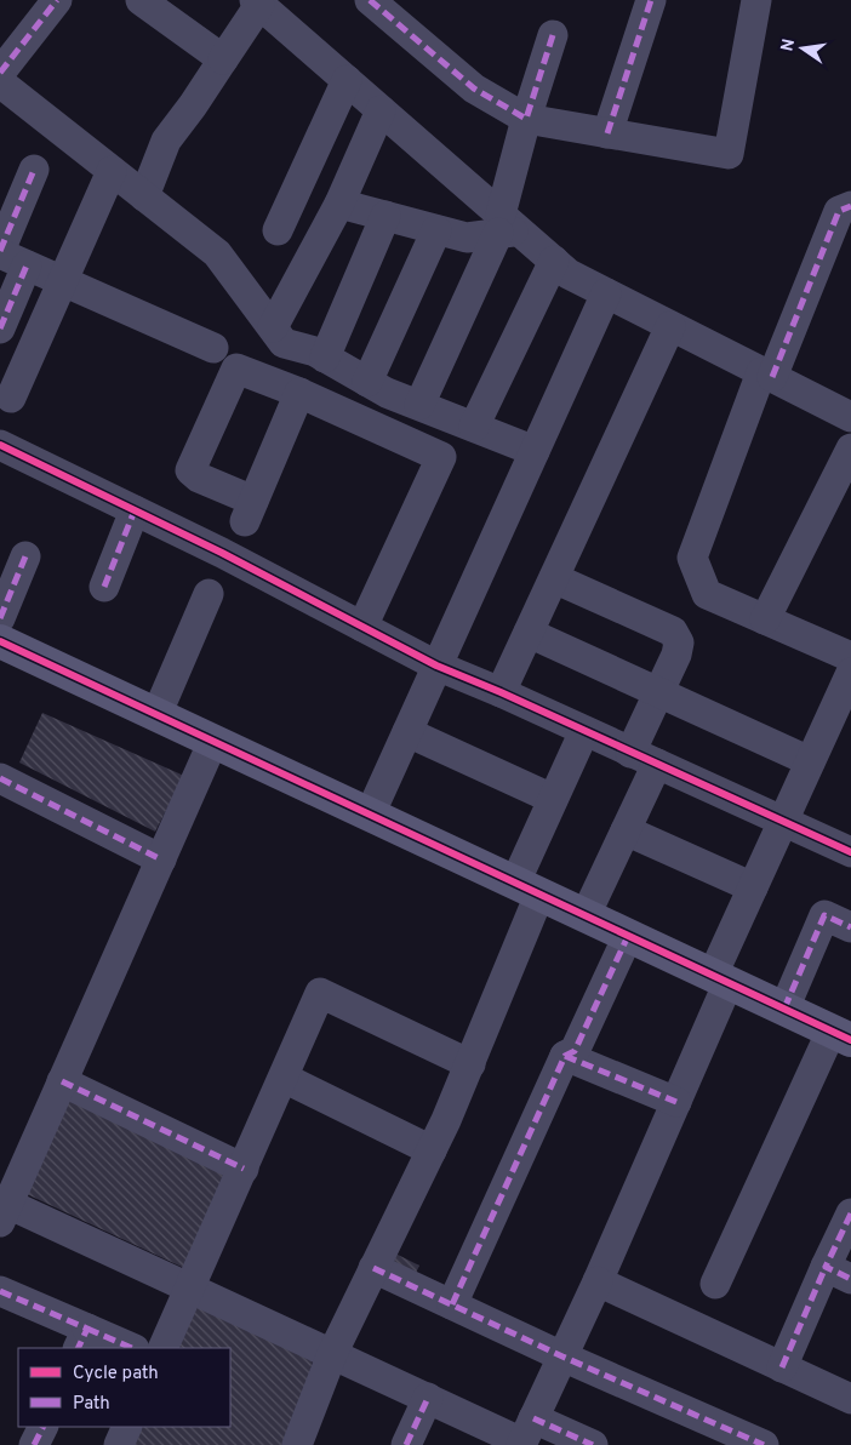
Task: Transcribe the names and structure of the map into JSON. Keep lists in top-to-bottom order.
{
  "legend": ["Cycle path", "Path"],
  "north": "left"
}
